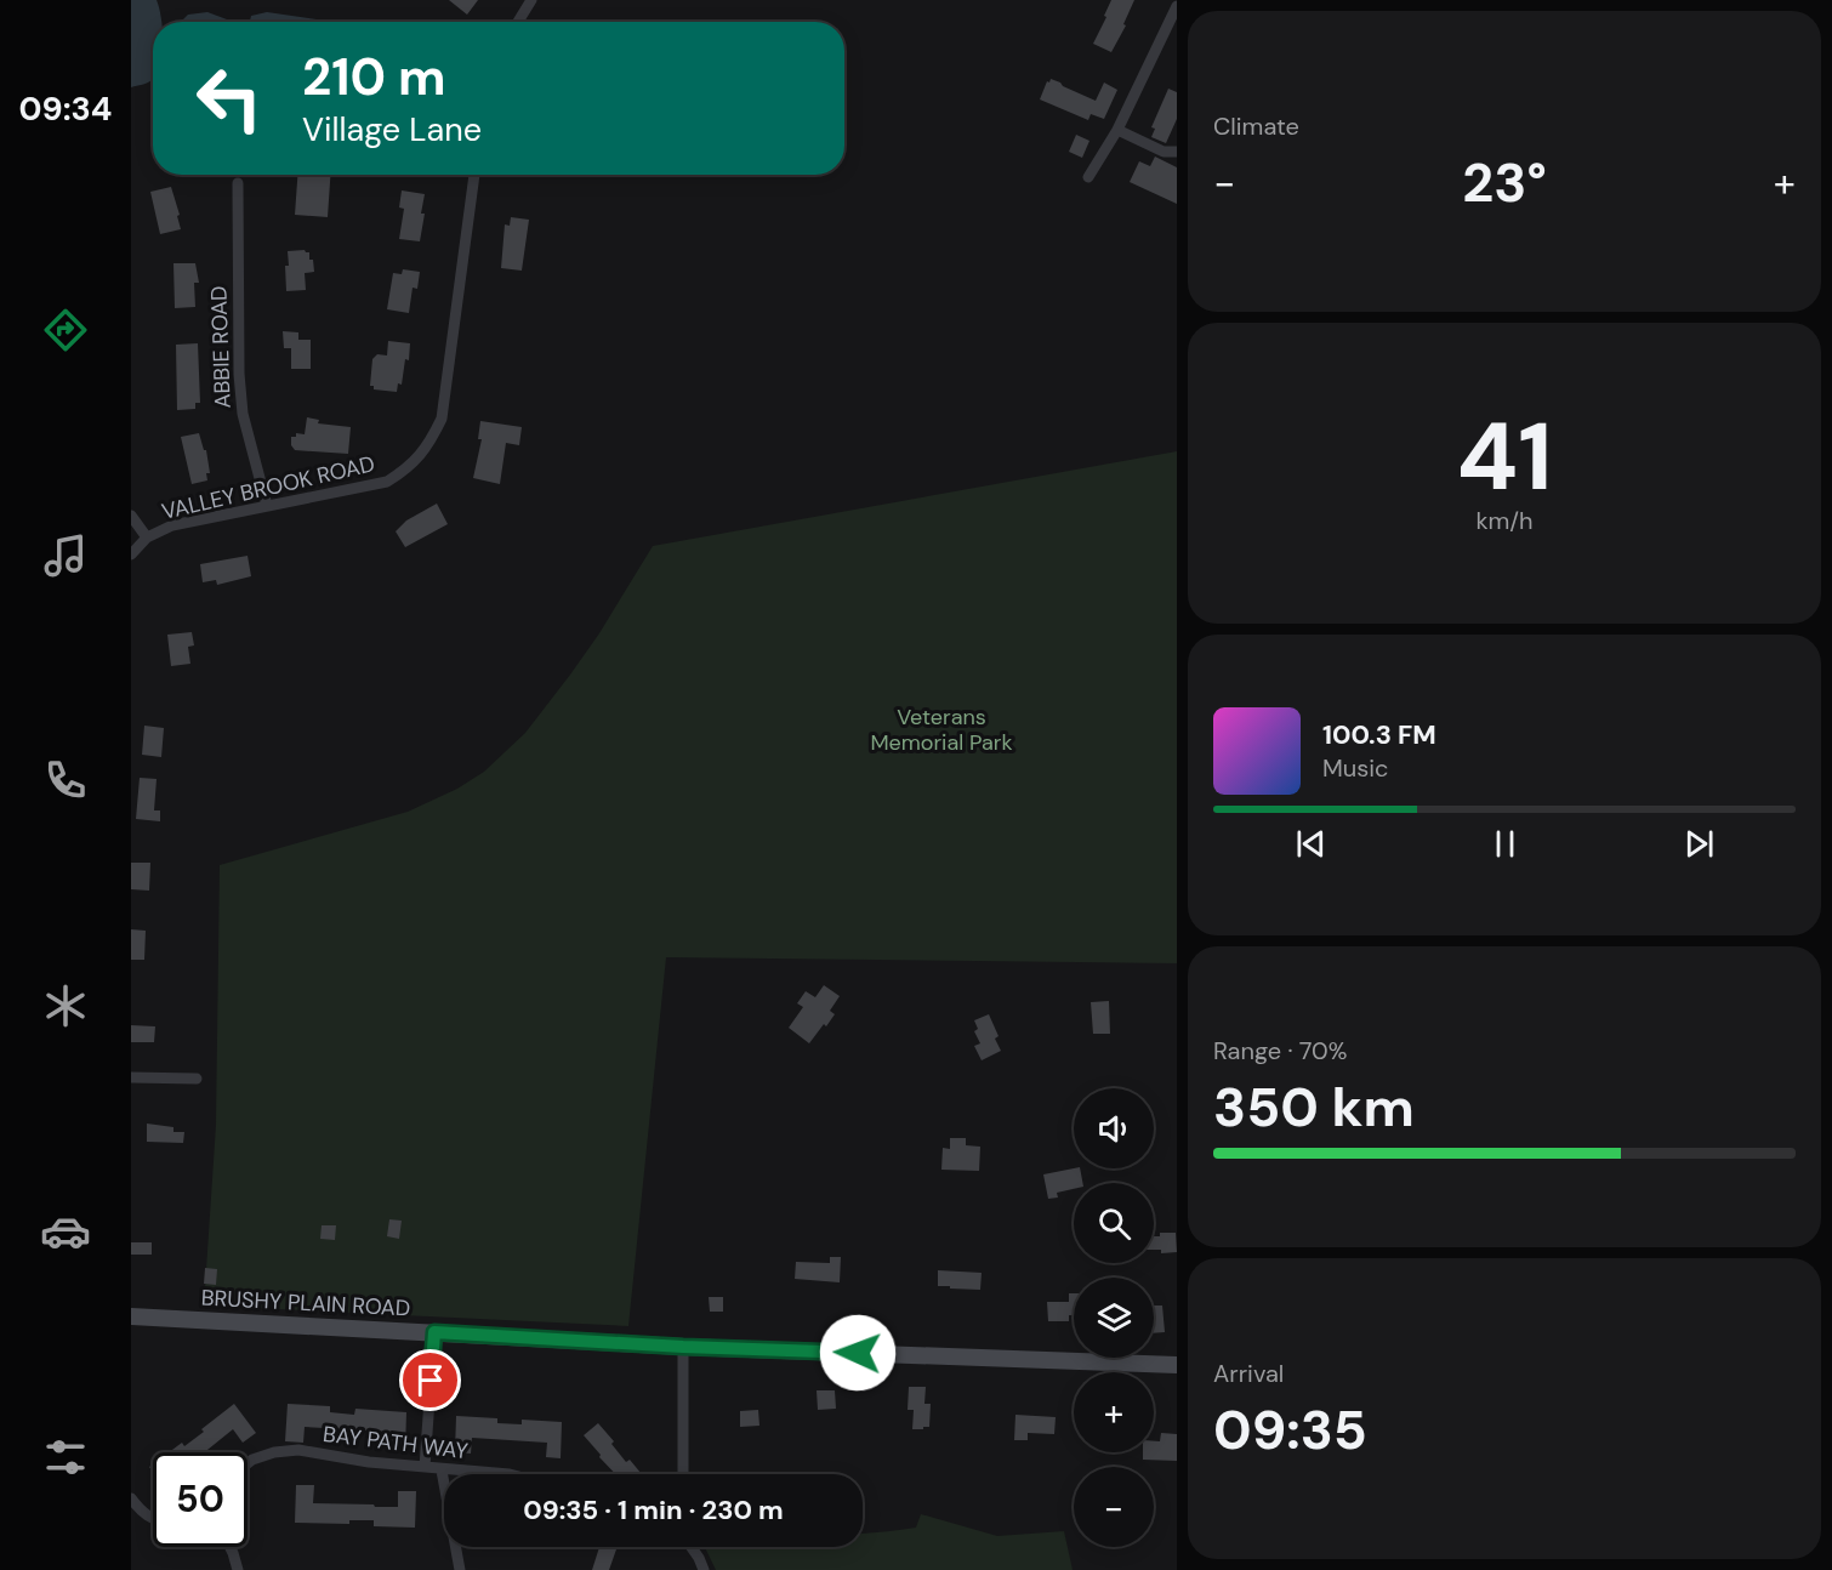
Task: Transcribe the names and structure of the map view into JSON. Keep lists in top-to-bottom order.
{
  "streets": {
    "main road": ["BRUSHY PLAIN ROAD"],
    "street": ["ABBIE ROAD", "VALLEY BROOK ROAD", "BAY PATH WAY"]
  },
  "crossings": [
    ["ABBIE ROAD", "VALLEY BROOK ROAD"]
  ],
  "parks": ["Veterans Memorial Park"],
  "page": {
    "tabs": "09:34",
    "tile": [
      "Climate",
      ["41", "km/h"],
      ["Range · 70%", "350 km"],
      ["Arrival", "09:35"]
    ],
    "turn": ["210 m", "Village Lane"],
    "heat": ["−", "23°", "+"],
    "song": ["100.3 FM", "Music"],
    "map_buttons": ["+", "−"],
    "limit": "50",
    "trip": "09:35 · 1 min · 230 m"
  }
}
